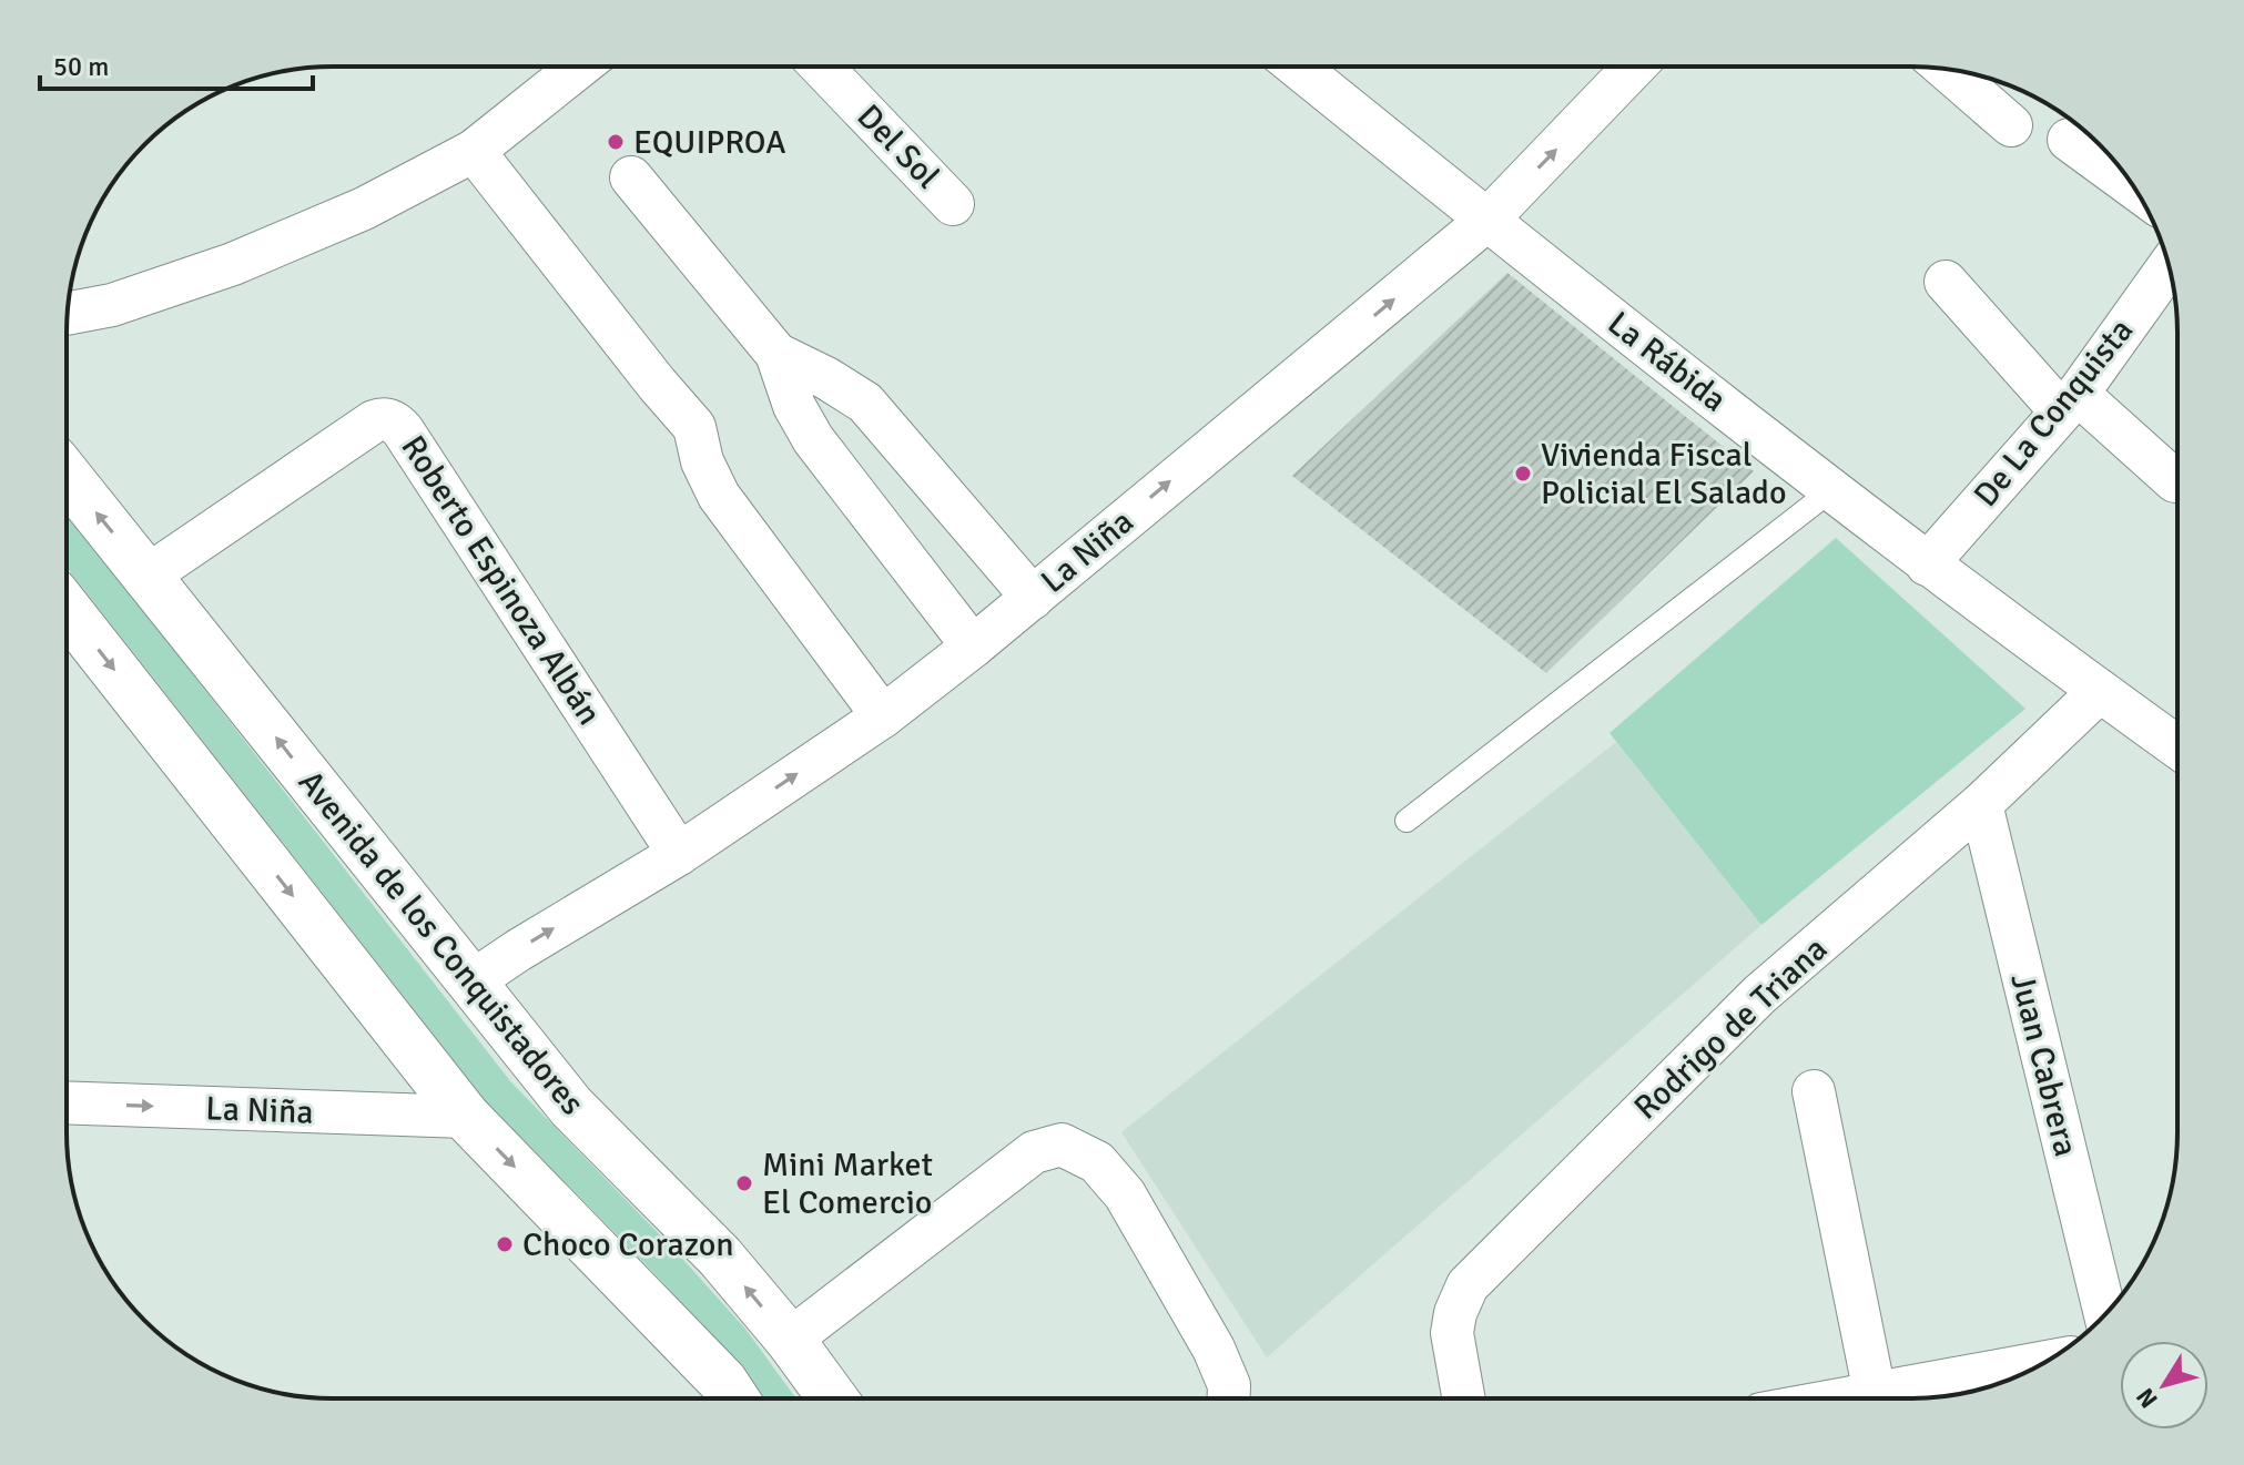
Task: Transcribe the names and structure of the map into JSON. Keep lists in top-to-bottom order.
{
  "streets": {
    "main road": ["Avenida de los Conquistadores"],
    "street": [
      "Del Sol",
      "La Rábida",
      "De La Conquista",
      "La Niña",
      "Roberto Espinoza Albán",
      "Rodrigo de Triana",
      "Juan Cabrera"
    ]
  },
  "crossings": [
    ["La Rábida", "De La Conquista"],
    ["La Rábida", "La Niña"],
    ["La Rábida", "Rodrigo de Triana"],
    ["La Niña", "Roberto Espinoza Albán"],
    ["La Niña", "Avenida de los Conquistadores"],
    ["Roberto Espinoza Albán", "Avenida de los Conquistadores"],
    ["Rodrigo de Triana", "Juan Cabrera"]
  ],
  "one_way": ["La Niña"],
  "places": [
    "EQUIPROA",
    "Vivienda Fiscal Policial El Salado",
    "Mini Market El Comercio",
    "Choco Corazon"
  ],
  "scale_bar": "50 m",
  "north": "bottom left"
}
